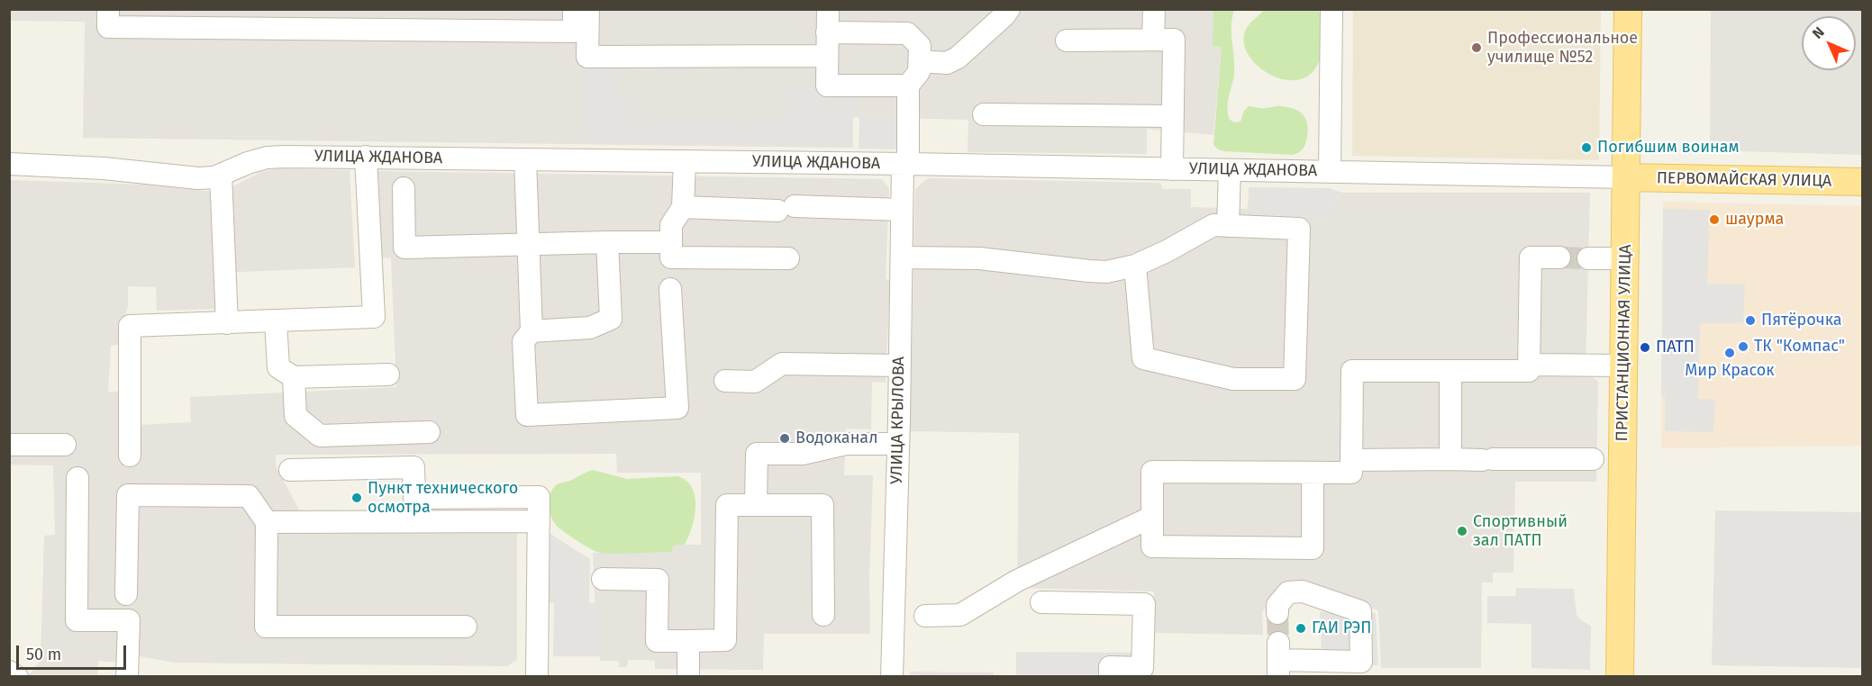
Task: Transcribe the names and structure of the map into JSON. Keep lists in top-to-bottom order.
{
  "streets": {
    "main road": ["ПЕРВОМАЙСКАЯ УЛИЦА", "ПРИСТАНЦИОННАЯ УЛИЦА"],
    "street": ["УЛИЦА ЖДАНОВА", "УЛИЦА КРЫЛОВА"]
  },
  "crossings": [
    ["УЛИЦА ЖДАНОВА", "ПЕРВОМАЙСКАЯ УЛИЦА"],
    ["УЛИЦА ЖДАНОВА", "ПРИСТАНЦИОННАЯ УЛИЦА"],
    ["УЛИЦА ЖДАНОВА", "УЛИЦА КРЫЛОВА"],
    ["ПЕРВОМАЙСКАЯ УЛИЦА", "ПРИСТАНЦИОННАЯ УЛИЦА"]
  ],
  "places": [
    "Профессиональное училище №52",
    "Погибшим воинам",
    "шаурма",
    "Пятёрочка",
    "ТК \"Компас\"",
    "ПАТП",
    "Мир Красок",
    "Водоканал",
    "Пункт технического осмотра",
    "Спортивный зал ПАТП",
    "ГАИ РЭП"
  ],
  "scale_bar": "50 m",
  "north": "top left"
}
